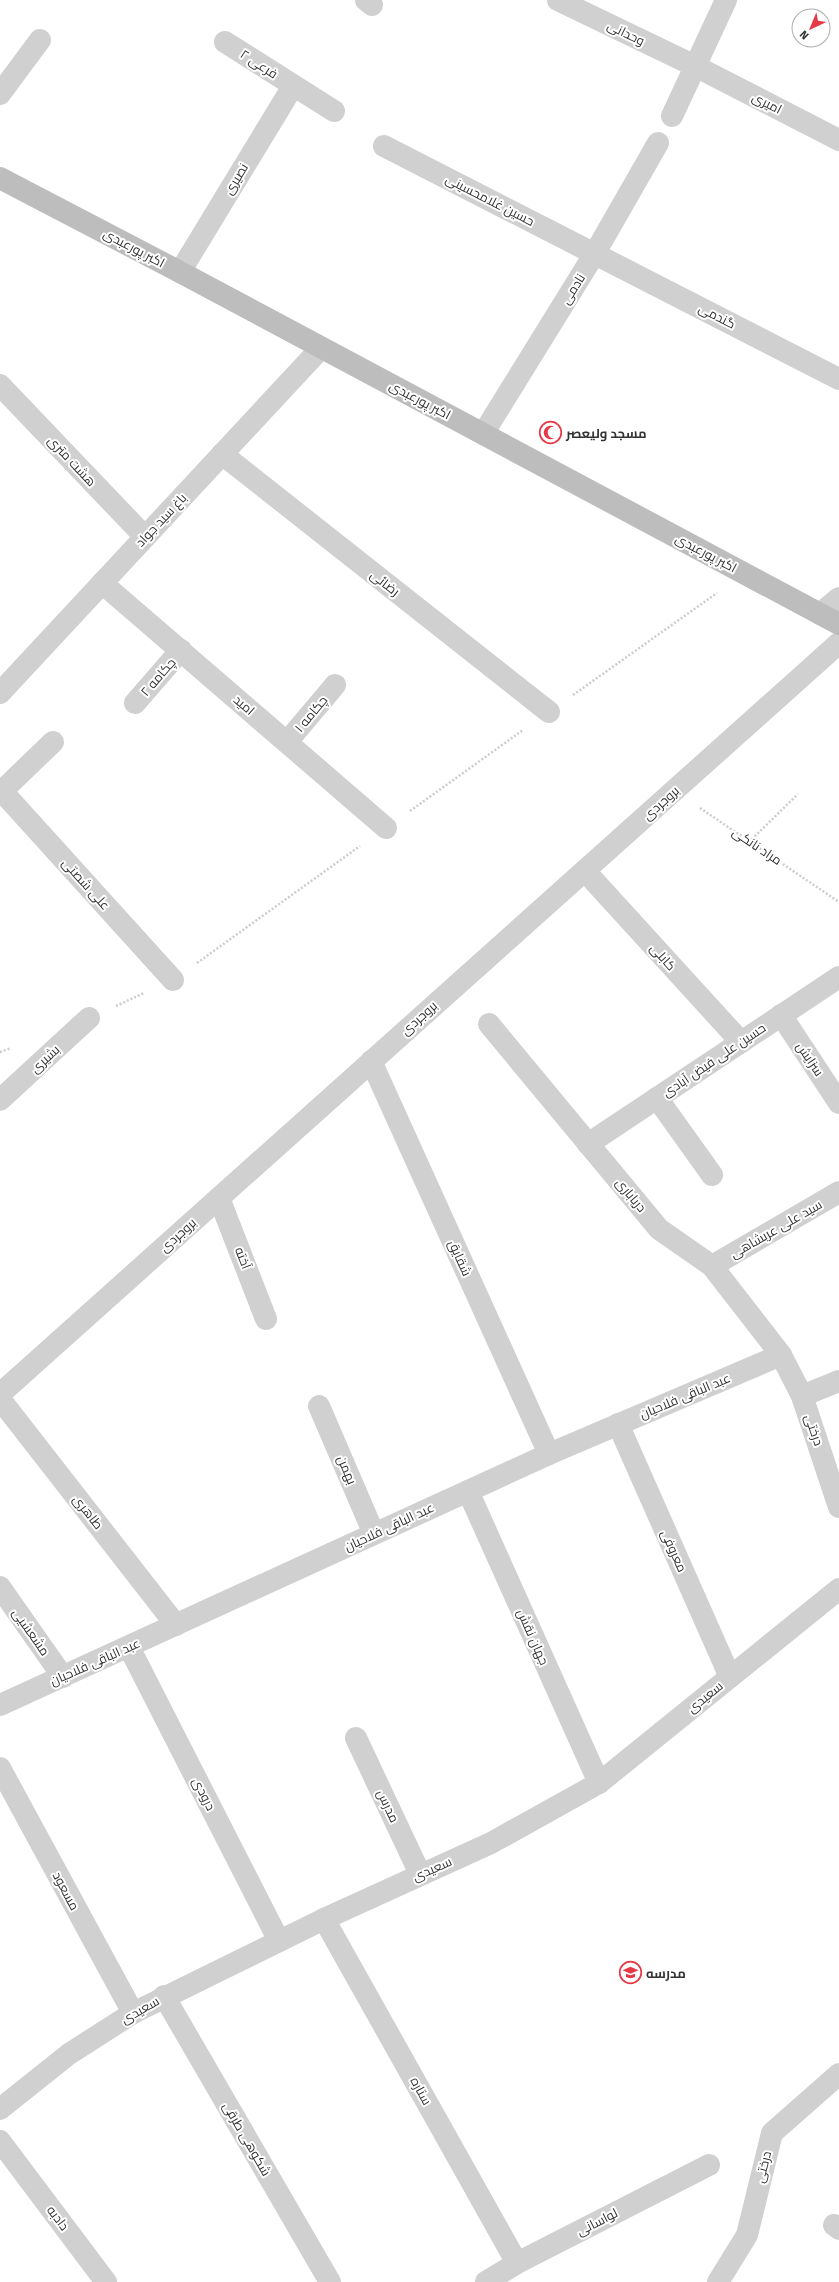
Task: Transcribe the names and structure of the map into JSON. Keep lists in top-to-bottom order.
{
  "streets": {
    "main road": ["اکبر پورعبدی"],
    "street": [
      "وحدانی",
      "فرعی ۲",
      "امیری",
      "نصیری",
      "حسین غلامحسینی",
      "نادمی",
      "گندمی",
      "هشت متری",
      "باغ سید جواد",
      "رضائی",
      "چکامه ۲",
      "امید",
      "چکامه ۱",
      "بروجردی",
      "علی شصتی",
      "کابلی",
      "بشیری",
      "سزایش",
      "حسین علی فیض آبادی",
      "دریاباری",
      "سید علی عربشاهی",
      "آخته",
      "شقایق",
      "عبد الباقی فلاحیان",
      "درختی",
      "بهمن",
      "طاهری",
      "معروفی",
      "مشعشیی",
      "جهان نقش",
      "سعیدی",
      "درودی",
      "مدرس",
      "مسعود",
      "ستاره",
      "شکوهی طرقی",
      "دادبه",
      "لواسانی"
    ],
    "path": ["مراد نانکی"]
  },
  "crossings": [
    ["وحدانی", "امیری"],
    ["فرعی ۲", "نصیری"],
    ["نصیری", "اکبر پورعبدی"],
    ["حسین غلامحسینی", "نادمی"],
    ["حسین غلامحسینی", "گندمی"],
    ["اکبر پورعبدی", "نادمی"],
    ["اکبر پورعبدی", "باغ سید جواد"],
    ["نادمی", "گندمی"],
    ["هشت متری", "باغ سید جواد"],
    ["باغ سید جواد", "رضائی"],
    ["باغ سید جواد", "امید"],
    ["چکامه ۲", "امید"],
    ["امید", "چکامه ۱"],
    ["بروجردی", "مراد نانکی"],
    ["بروجردی", "کابلی"],
    ["بروجردی", "آخته"],
    ["بروجردی", "شقایق"],
    ["کابلی", "حسین علی فیض آبادی"],
    ["سزایش", "حسین علی فیض آبادی"],
    ["حسین علی فیض آبادی", "دریاباری"],
    ["دریاباری", "سید علی عربشاهی"],
    ["دریاباری", "عبد الباقی فلاحیان"],
    ["دریاباری", "درختی"],
    ["شقایق", "عبد الباقی فلاحیان"],
    ["عبد الباقی فلاحیان", "درختی"],
    ["عبد الباقی فلاحیان", "بهمن"],
    ["عبد الباقی فلاحیان", "طاهری"],
    ["عبد الباقی فلاحیان", "معروفی"],
    ["عبد الباقی فلاحیان", "مشعشیی"],
    ["عبد الباقی فلاحیان", "جهان نقش"],
    ["عبد الباقی فلاحیان", "درودی"],
    ["معروفی", "سعیدی"],
    ["جهان نقش", "سعیدی"],
    ["سعیدی", "درودی"],
    ["سعیدی", "مدرس"],
    ["سعیدی", "مسعود"],
    ["سعیدی", "ستاره"],
    ["سعیدی", "شکوهی طرقی"],
    ["ستاره", "لواسانی"]
  ],
  "places": {
    "mosque": ["مسجد ولیعصر"],
    "school or university": ["مدرسه"]
  },
  "north": "bottom left"
}
